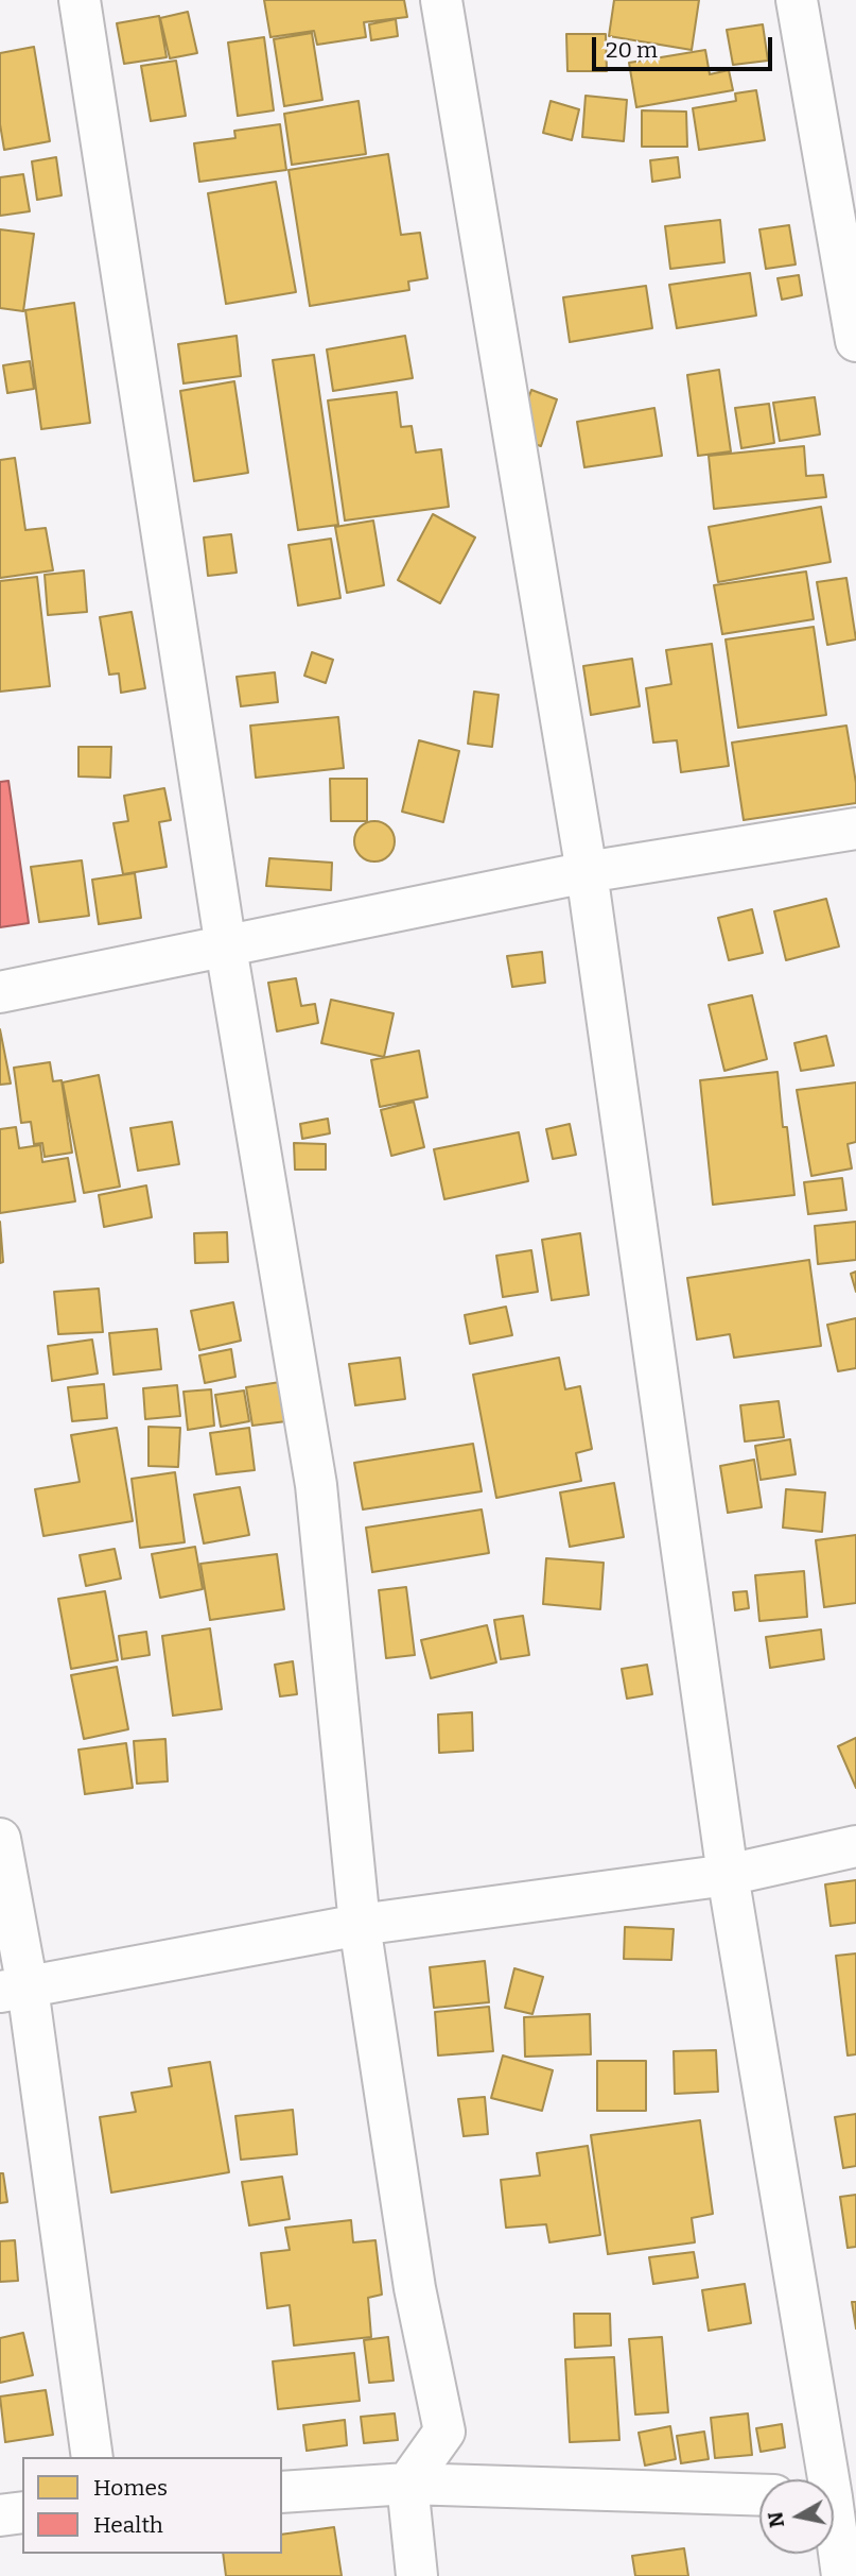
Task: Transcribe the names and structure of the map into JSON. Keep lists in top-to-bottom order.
{
  "legend": ["Homes", "Health"],
  "scale_bar": "20 m",
  "north": "left"
}
